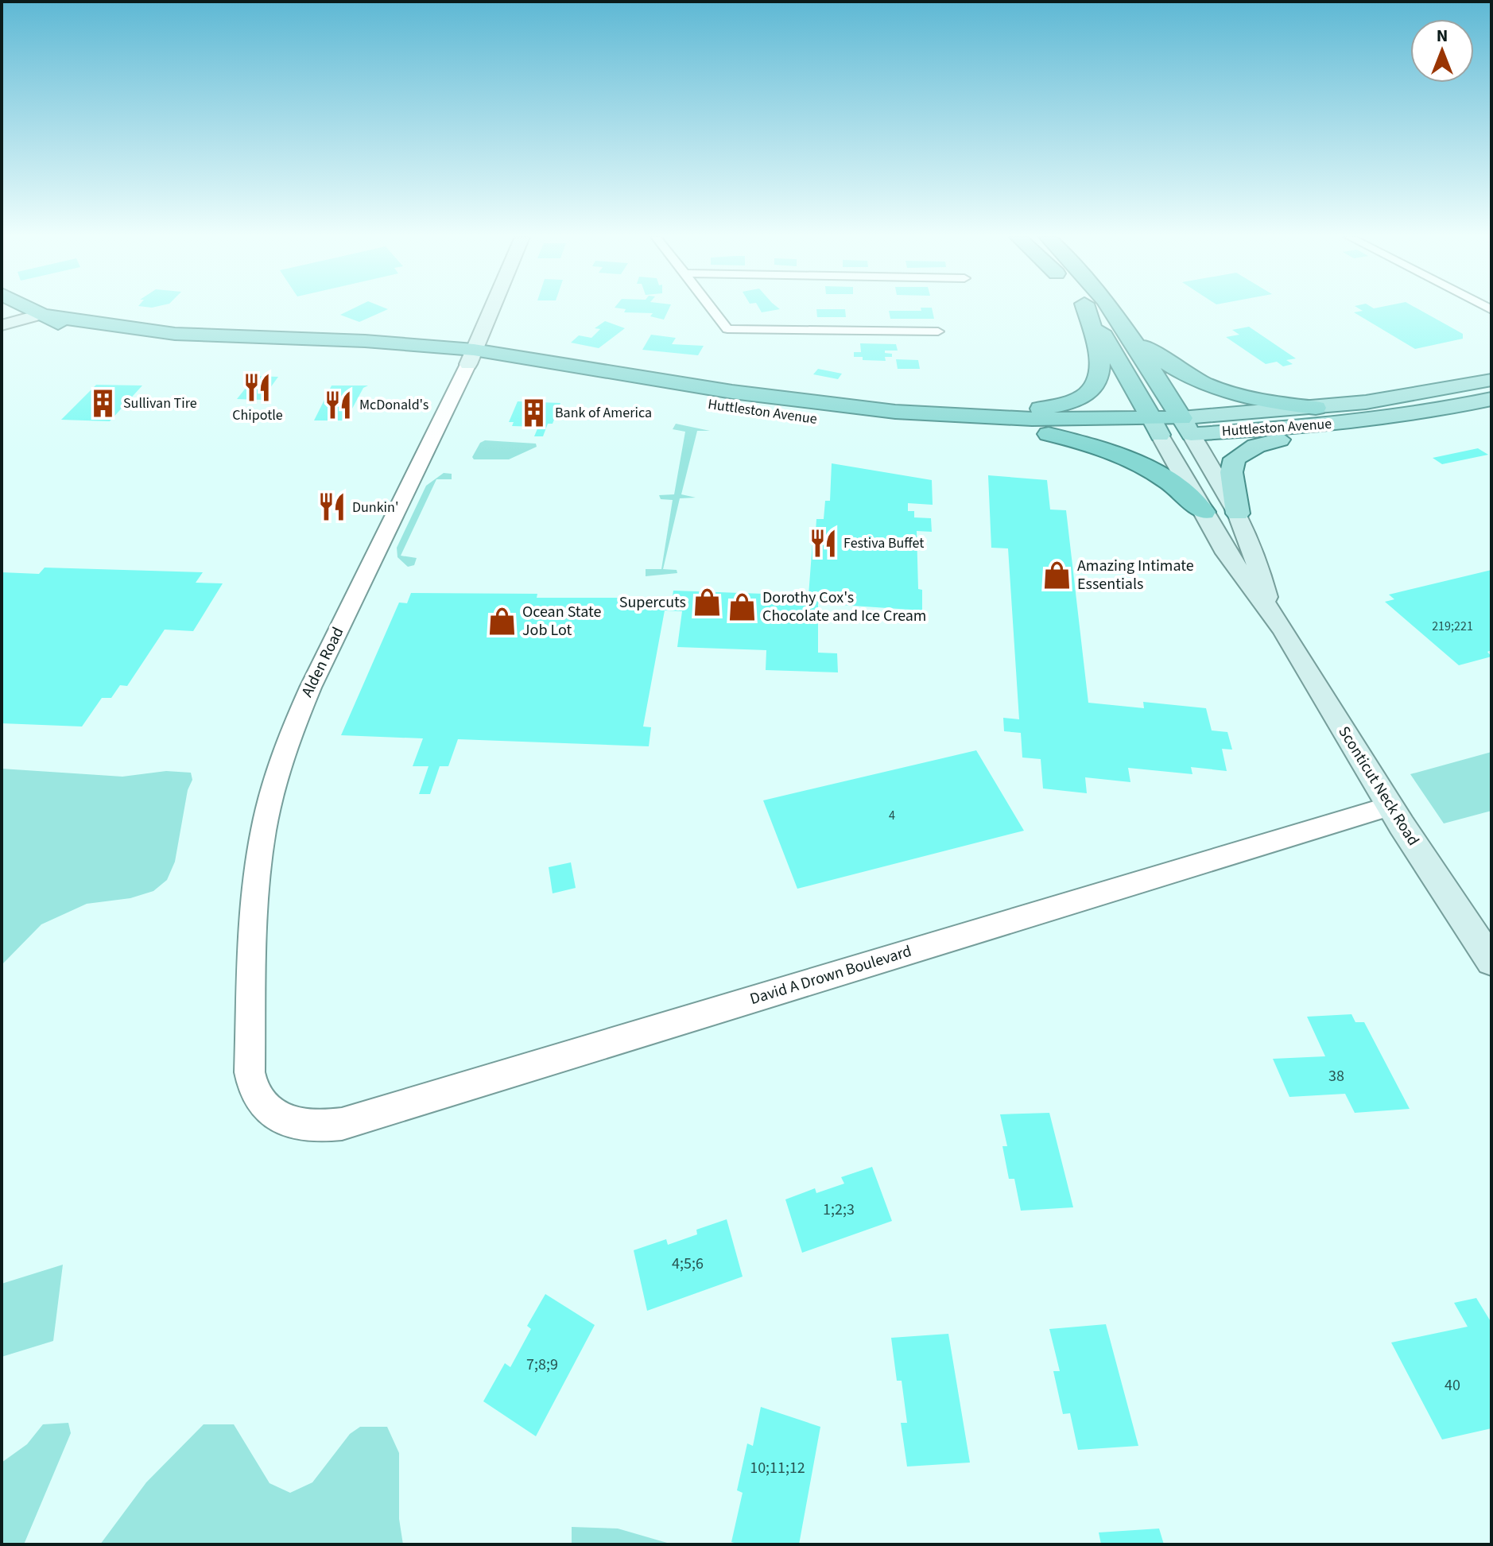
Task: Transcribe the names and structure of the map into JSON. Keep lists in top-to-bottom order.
{
  "streets": {
    "highway": ["Huttleston Avenue"],
    "main road": ["Alden Road", "Sconticut Neck Road"],
    "street": ["David A Drown Boulevard"]
  },
  "crossings": [
    ["Huttleston Avenue", "Alden Road"],
    ["Huttleston Avenue", "Sconticut Neck Road"],
    ["Alden Road", "David A Drown Boulevard"],
    ["Sconticut Neck Road", "David A Drown Boulevard"]
  ],
  "places": {
    "restaurant": [
      "Chipotle",
      "McDonald's",
      "Dunkin'",
      "Festiva Buffet"
    ],
    "building": ["Sullivan Tire", "Bank of America"],
    "shop": [
      "Amazing Intimate Essentials",
      "Supercuts",
      "Dorothy Cox's Chocolate and Ice Cream",
      "Ocean State Job Lot"
    ]
  },
  "house_numbers": [
    "219;221",
    "4",
    "38",
    "1;2;3",
    "4;5;6",
    "7;8;9",
    "40",
    "10;11;12"
  ],
  "north": "top"
}
